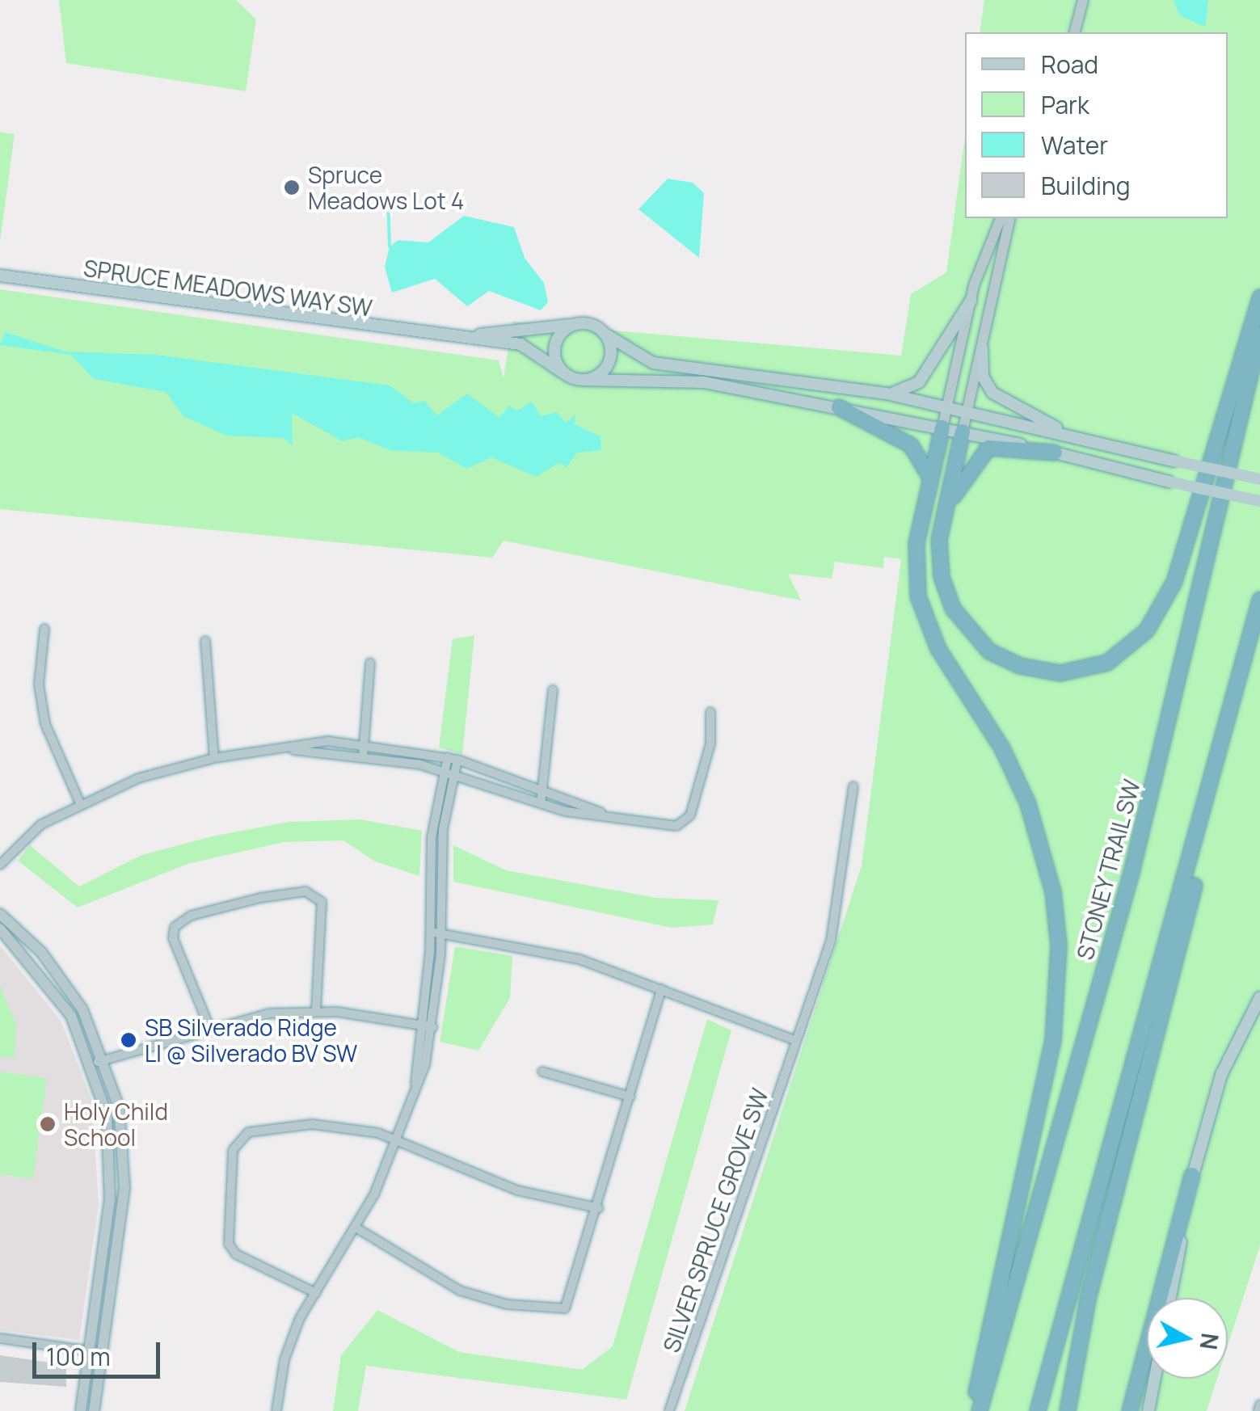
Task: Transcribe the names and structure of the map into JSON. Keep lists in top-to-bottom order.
{
  "streets": {
    "highway": ["STONEY TRAIL SW"],
    "main road": ["SPRUCE MEADOWS WAY SW"],
    "street": ["SILVER SPRUCE GROVE SW"]
  },
  "places": ["Spruce Meadows Lot 4", "SB Silverado Ridge LI @ Silverado BV SW", "Holy Child School"],
  "legend": [
    "Road",
    "Park",
    "Water",
    "Building"
  ],
  "scale_bar": "100 m",
  "north": "right"
}
